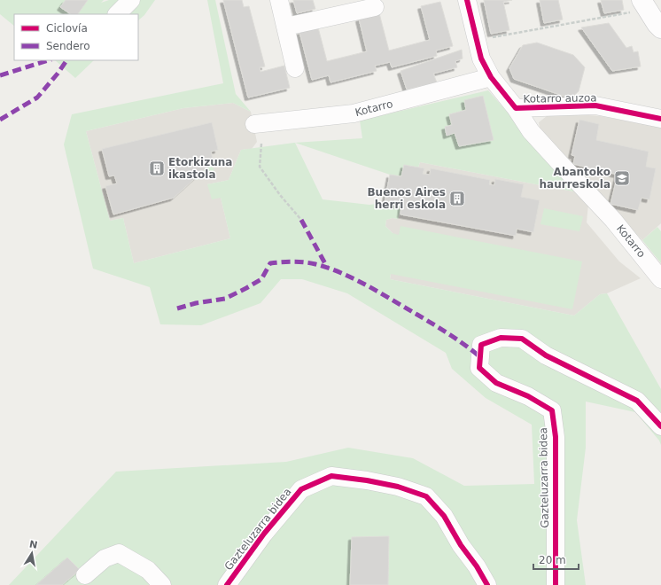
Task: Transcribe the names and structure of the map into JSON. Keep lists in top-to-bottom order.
{
  "streets": {
    "street": ["Kotarro auzoa", "Kotarro", "Gazteluzarra bidea"]
  },
  "crossings": [
    ["Kotarro auzoa", "Kotarro"]
  ],
  "places": {
    "building": ["Etorkizuna ikastola", "Buenos Aires herri eskola"],
    "school or university": ["Abantoko haurreskola"]
  },
  "legend": ["Ciclovía", "Sendero"],
  "scale_bar": "20 m",
  "north": "top"
}
